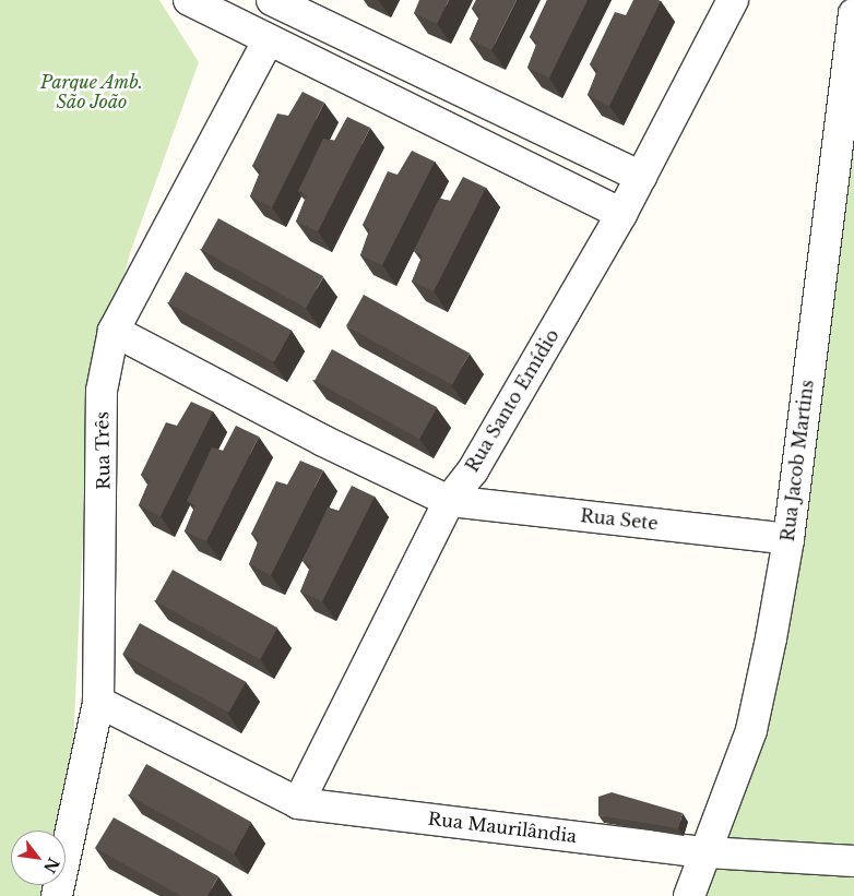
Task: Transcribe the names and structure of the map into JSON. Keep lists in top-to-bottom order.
{
  "streets": {
    "street": [
      "Rua Santo Emídio",
      "Rua Três",
      "Rua Jacob Martins",
      "Rua Sete",
      "Rua Maurilândia"
    ]
  },
  "crossings": [
    ["Rua Santo Emídio", "Rua Sete"],
    ["Rua Santo Emídio", "Rua Maurilândia"],
    ["Rua Três", "Rua Sete"],
    ["Rua Jacob Martins", "Rua Sete"],
    ["Rua Jacob Martins", "Rua Maurilândia"]
  ],
  "parks": ["Parque Amb. São João"],
  "north": "bottom right"
}
